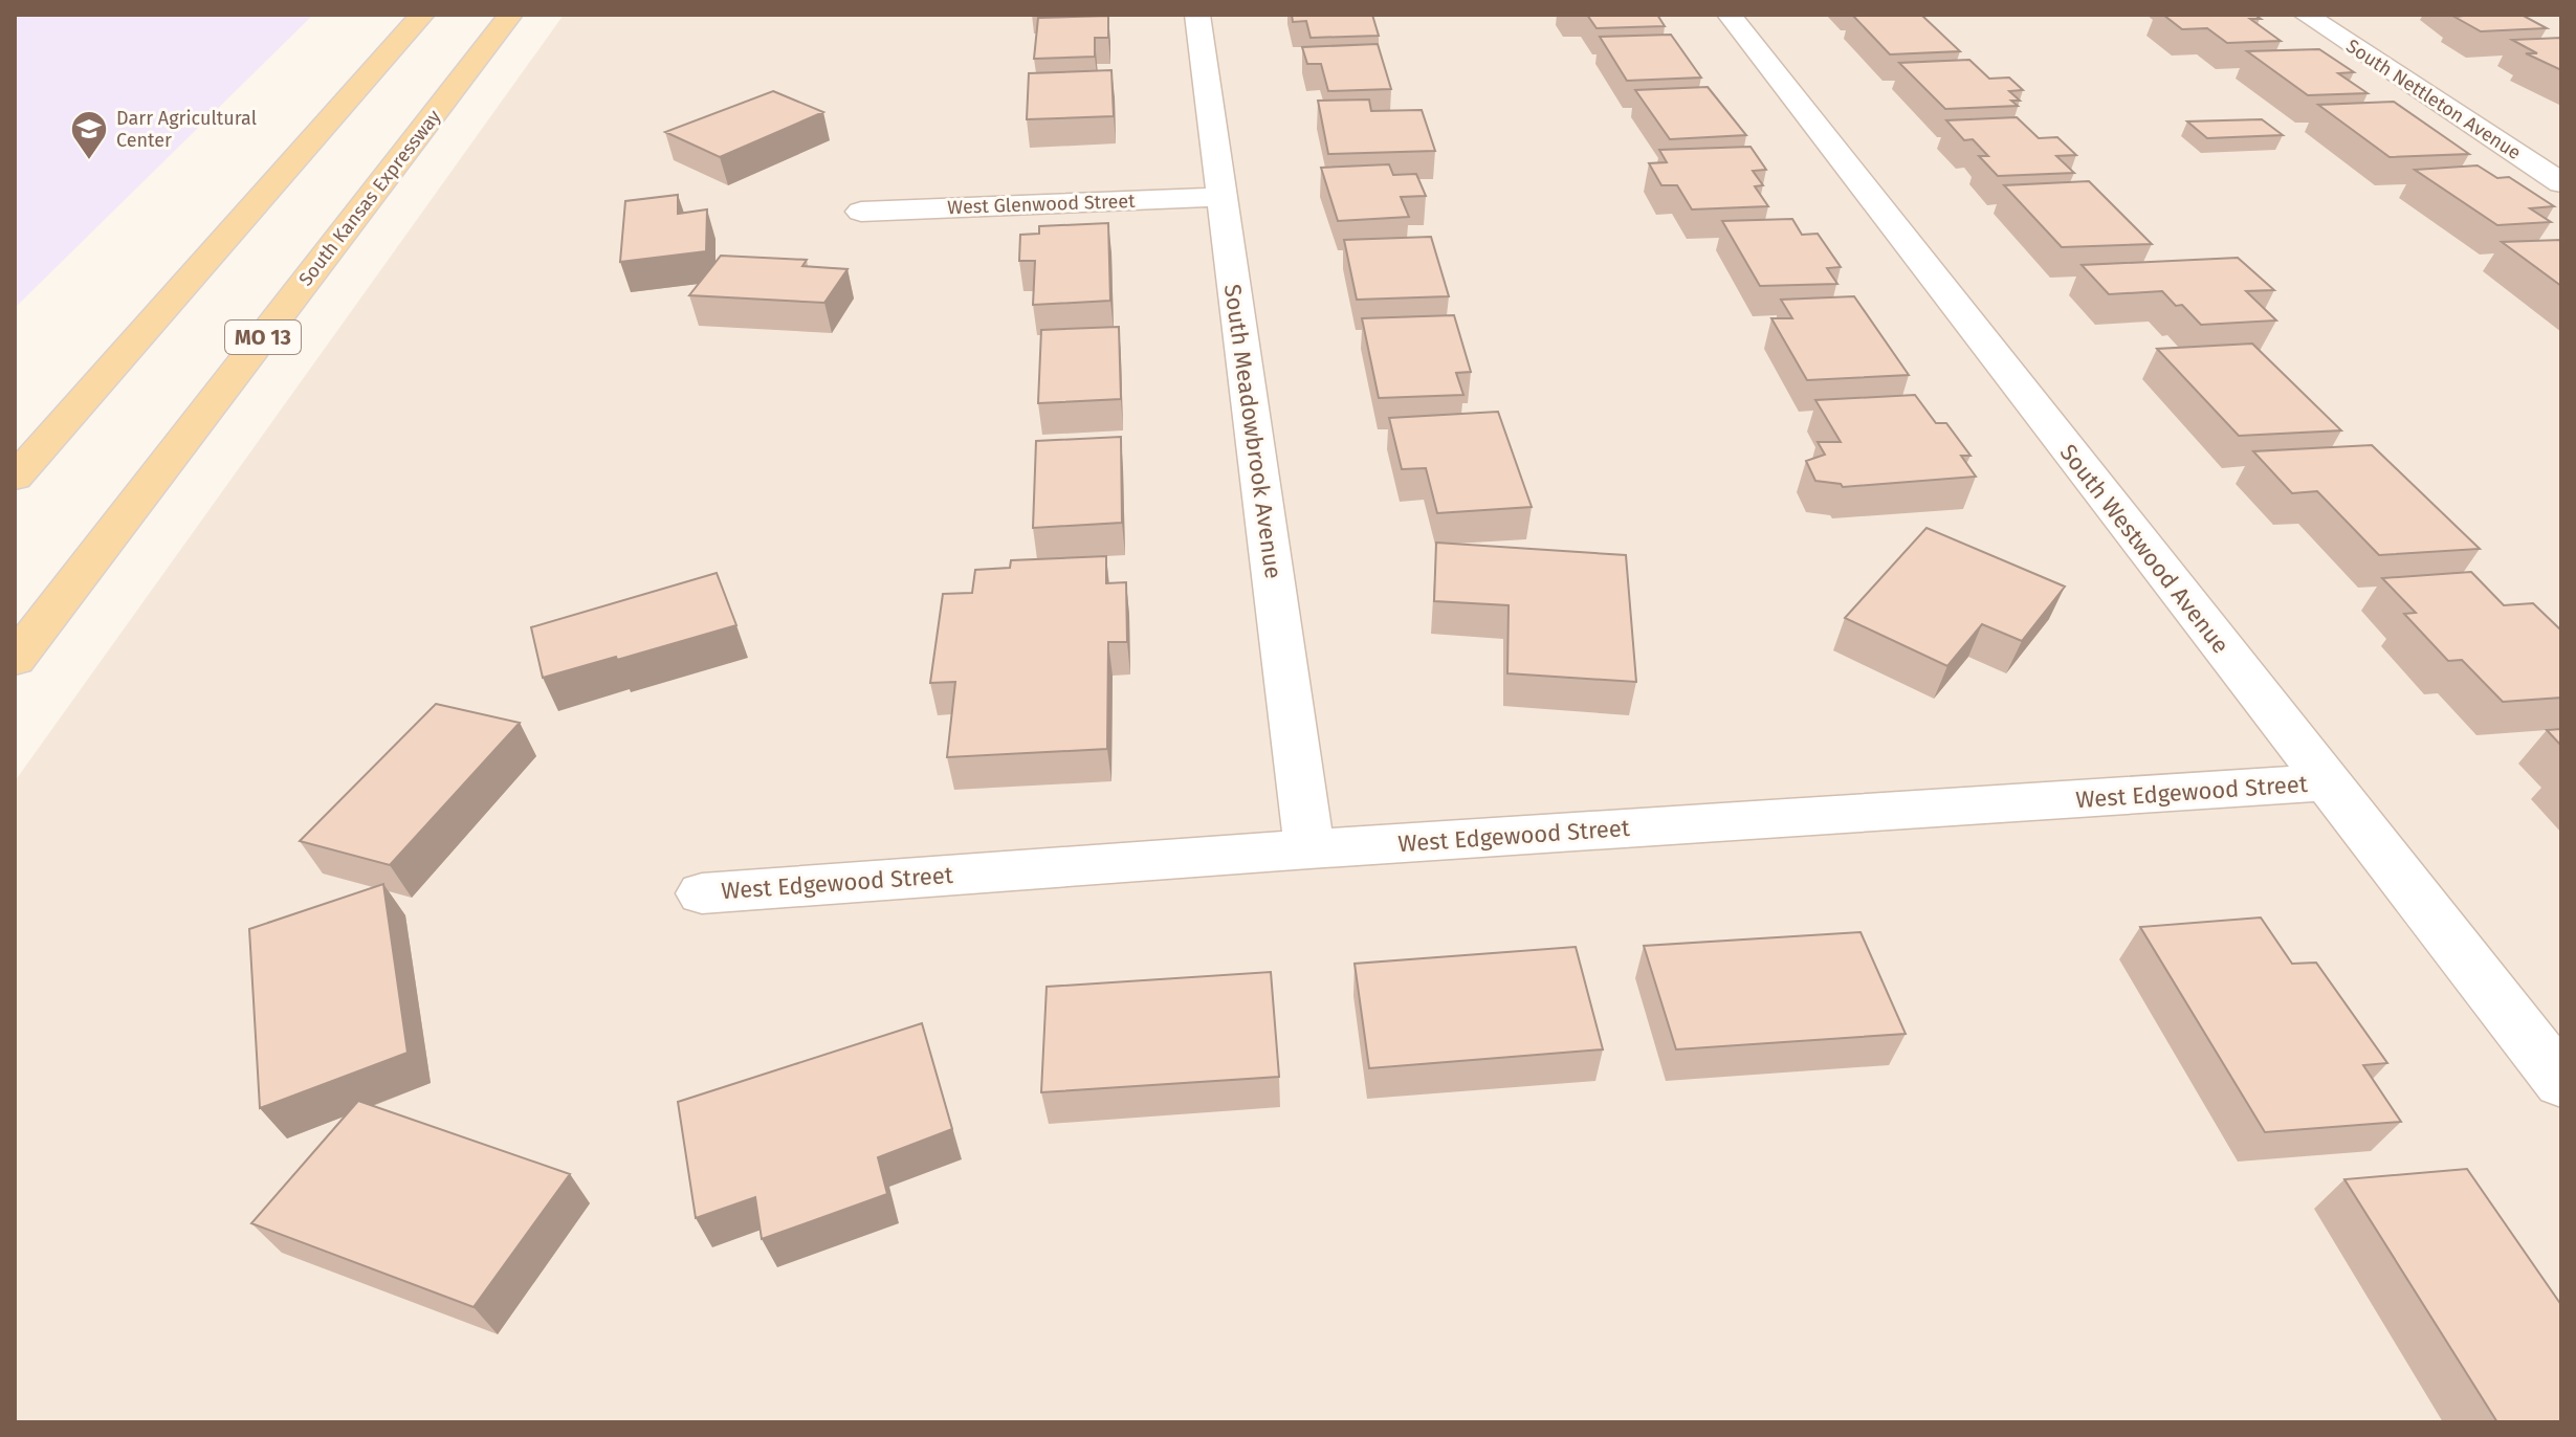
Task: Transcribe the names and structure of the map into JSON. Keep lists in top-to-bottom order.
{
  "streets": {
    "main road": ["South Kansas Expressway", "MO 13"],
    "street": [
      "South Nettleton Avenue",
      "West Glenwood Street",
      "South Meadowbrook Avenue",
      "South Westwood Avenue",
      "West Edgewood Street"
    ]
  },
  "crossings": [
    ["West Glenwood Street", "South Meadowbrook Avenue"],
    ["South Meadowbrook Avenue", "West Edgewood Street"],
    ["South Westwood Avenue", "West Edgewood Street"]
  ],
  "places": {
    "school or university": ["Darr Agricultural Center"]
  }
}
